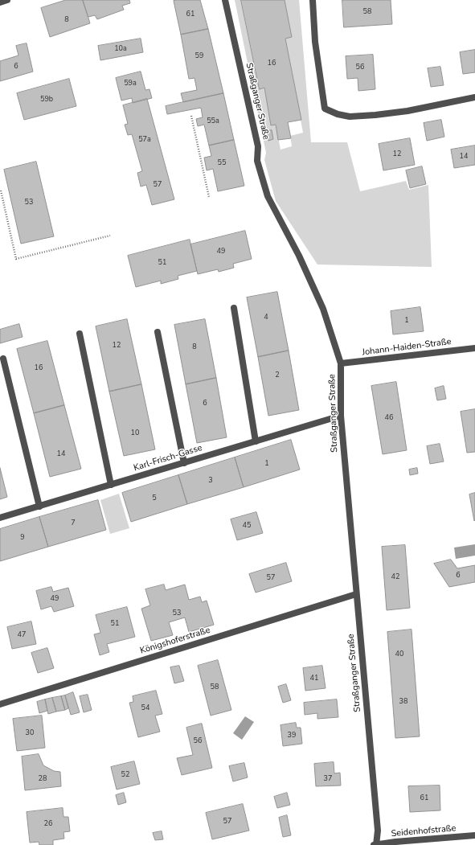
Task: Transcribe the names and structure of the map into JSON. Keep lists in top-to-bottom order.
{
  "streets": {
    "street": [
      "Straßganger Straße",
      "Johann-Haiden-Straße",
      "Karl-Frisch-Gasse",
      "Königshoferstraße",
      "Seidenhofstraße"
    ]
  },
  "crossings": [
    ["Straßganger Straße", "Johann-Haiden-Straße"],
    ["Straßganger Straße", "Karl-Frisch-Gasse"],
    ["Straßganger Straße", "Königshoferstraße"],
    ["Straßganger Straße", "Seidenhofstraße"]
  ],
  "house_numbers": [
    "58",
    "61",
    "8",
    "10a",
    "59",
    "16",
    "6",
    "56",
    "59a",
    "59b",
    "55a",
    "57a",
    "12",
    "14",
    "55",
    "57",
    "53",
    "49",
    "51",
    "4",
    "1",
    "12",
    "8",
    "16",
    "2",
    "6",
    "46",
    "10",
    "14",
    "1",
    "3",
    "5",
    "7",
    "45",
    "9",
    "6",
    "42",
    "57",
    "49",
    "53",
    "51",
    "47",
    "40",
    "41",
    "58",
    "38",
    "54",
    "30",
    "39",
    "56",
    "52",
    "28",
    "37",
    "61",
    "57",
    "26"
  ]
}
